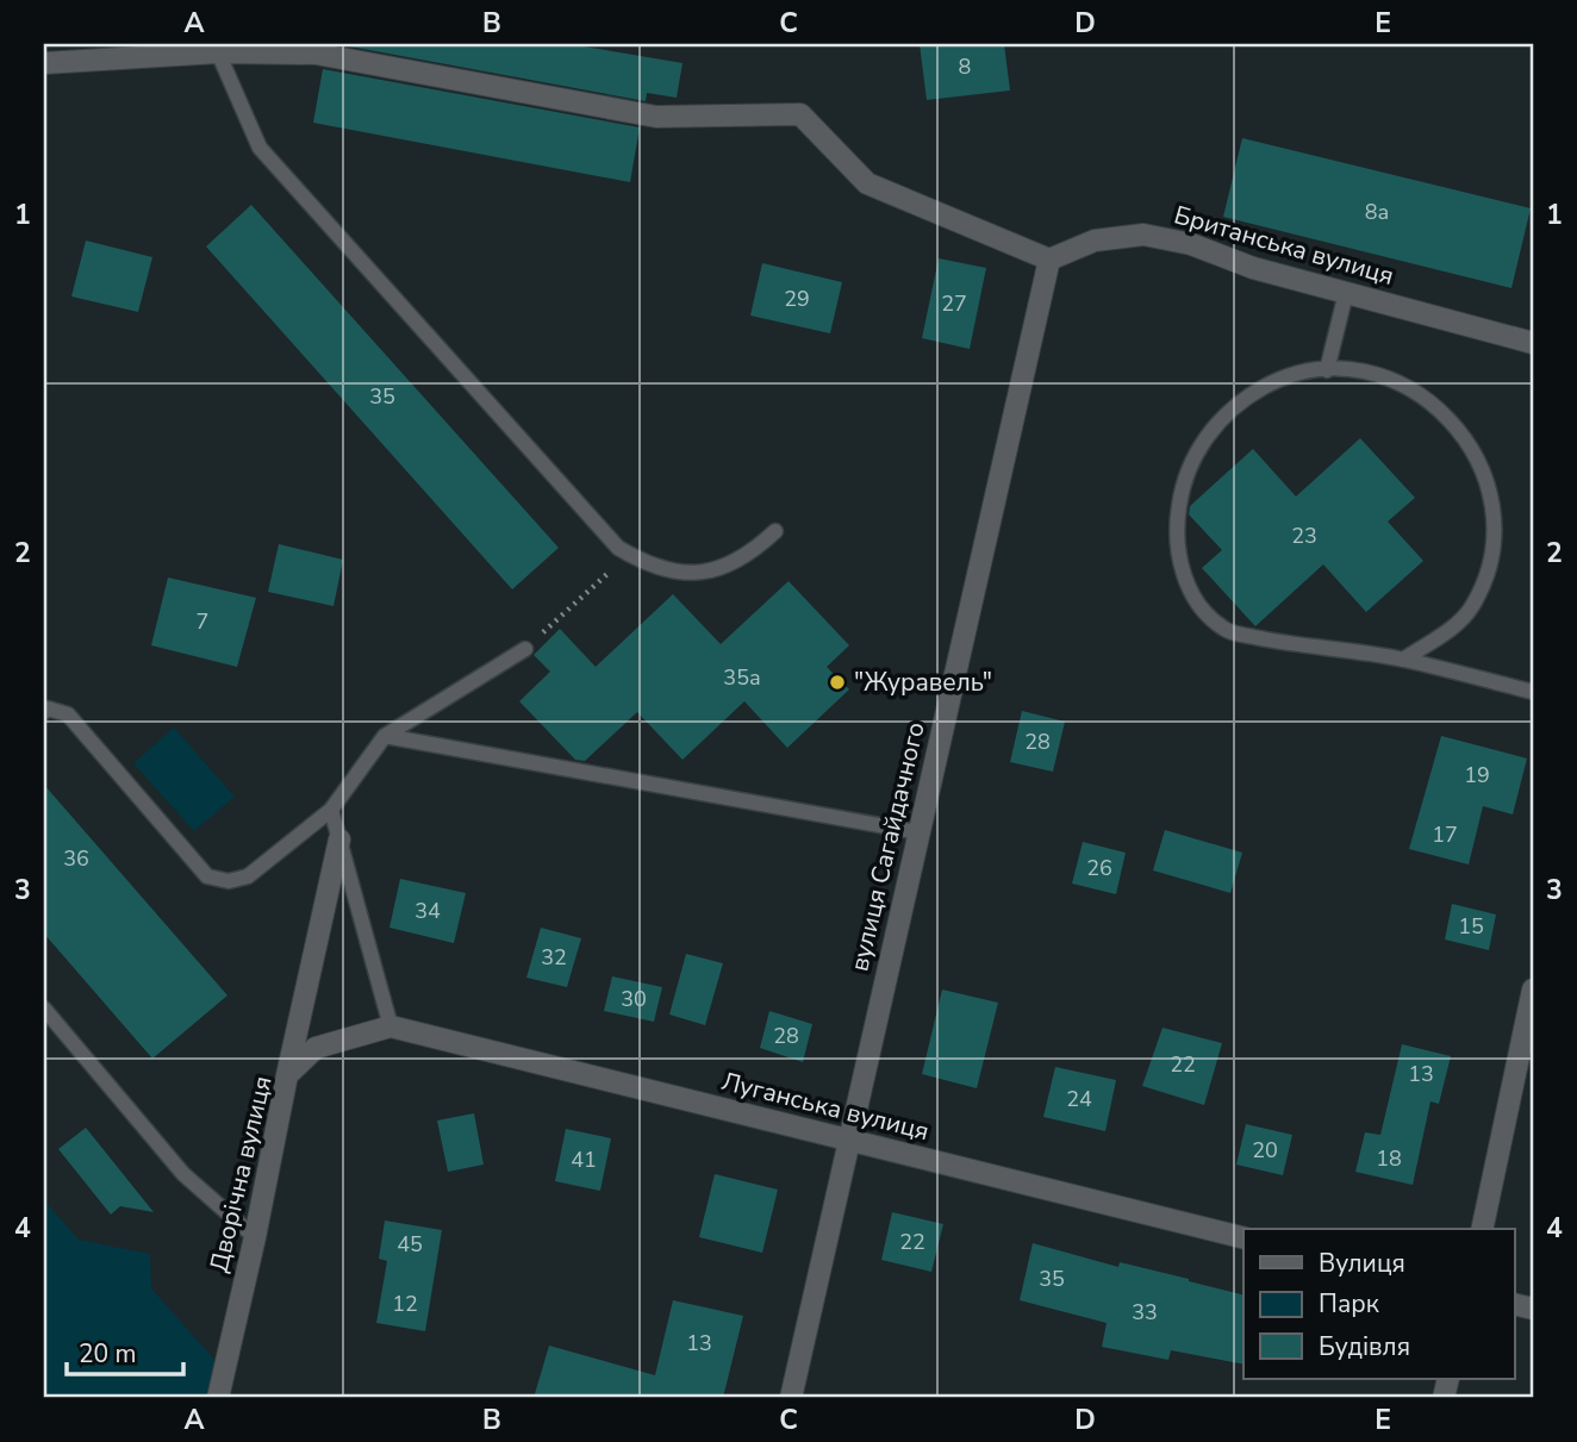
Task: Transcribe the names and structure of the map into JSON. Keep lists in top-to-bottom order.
{
  "streets": {
    "street": [
      "Британська вулиця",
      "вулиця Сагайдачного",
      "Луганська вулиця",
      "Дворічна вулиця"
    ]
  },
  "crossings": [
    ["Британська вулиця", "вулиця Сагайдачного"],
    ["вулиця Сагайдачного", "Луганська вулиця"],
    ["Луганська вулиця", "Дворічна вулиця"]
  ],
  "places": ["\"Журавель\""],
  "house_numbers": [
    "8",
    "8а",
    "29",
    "27",
    "35",
    "23",
    "7",
    "35а",
    "28",
    "19",
    "17",
    "36",
    "26",
    "34",
    "15",
    "32",
    "30",
    "28",
    "22",
    "13",
    "24",
    "20",
    "18",
    "41",
    "22",
    "45",
    "35",
    "12",
    "33",
    "13"
  ],
  "legend": ["Вулиця", "Парк", "Будівля"],
  "scale_bar": "20 m",
  "grid": {
    "columns": [
      "A",
      "B",
      "C",
      "D",
      "E"
    ],
    "rows": [
      "1",
      "2",
      "3",
      "4"
    ]
  }
}
